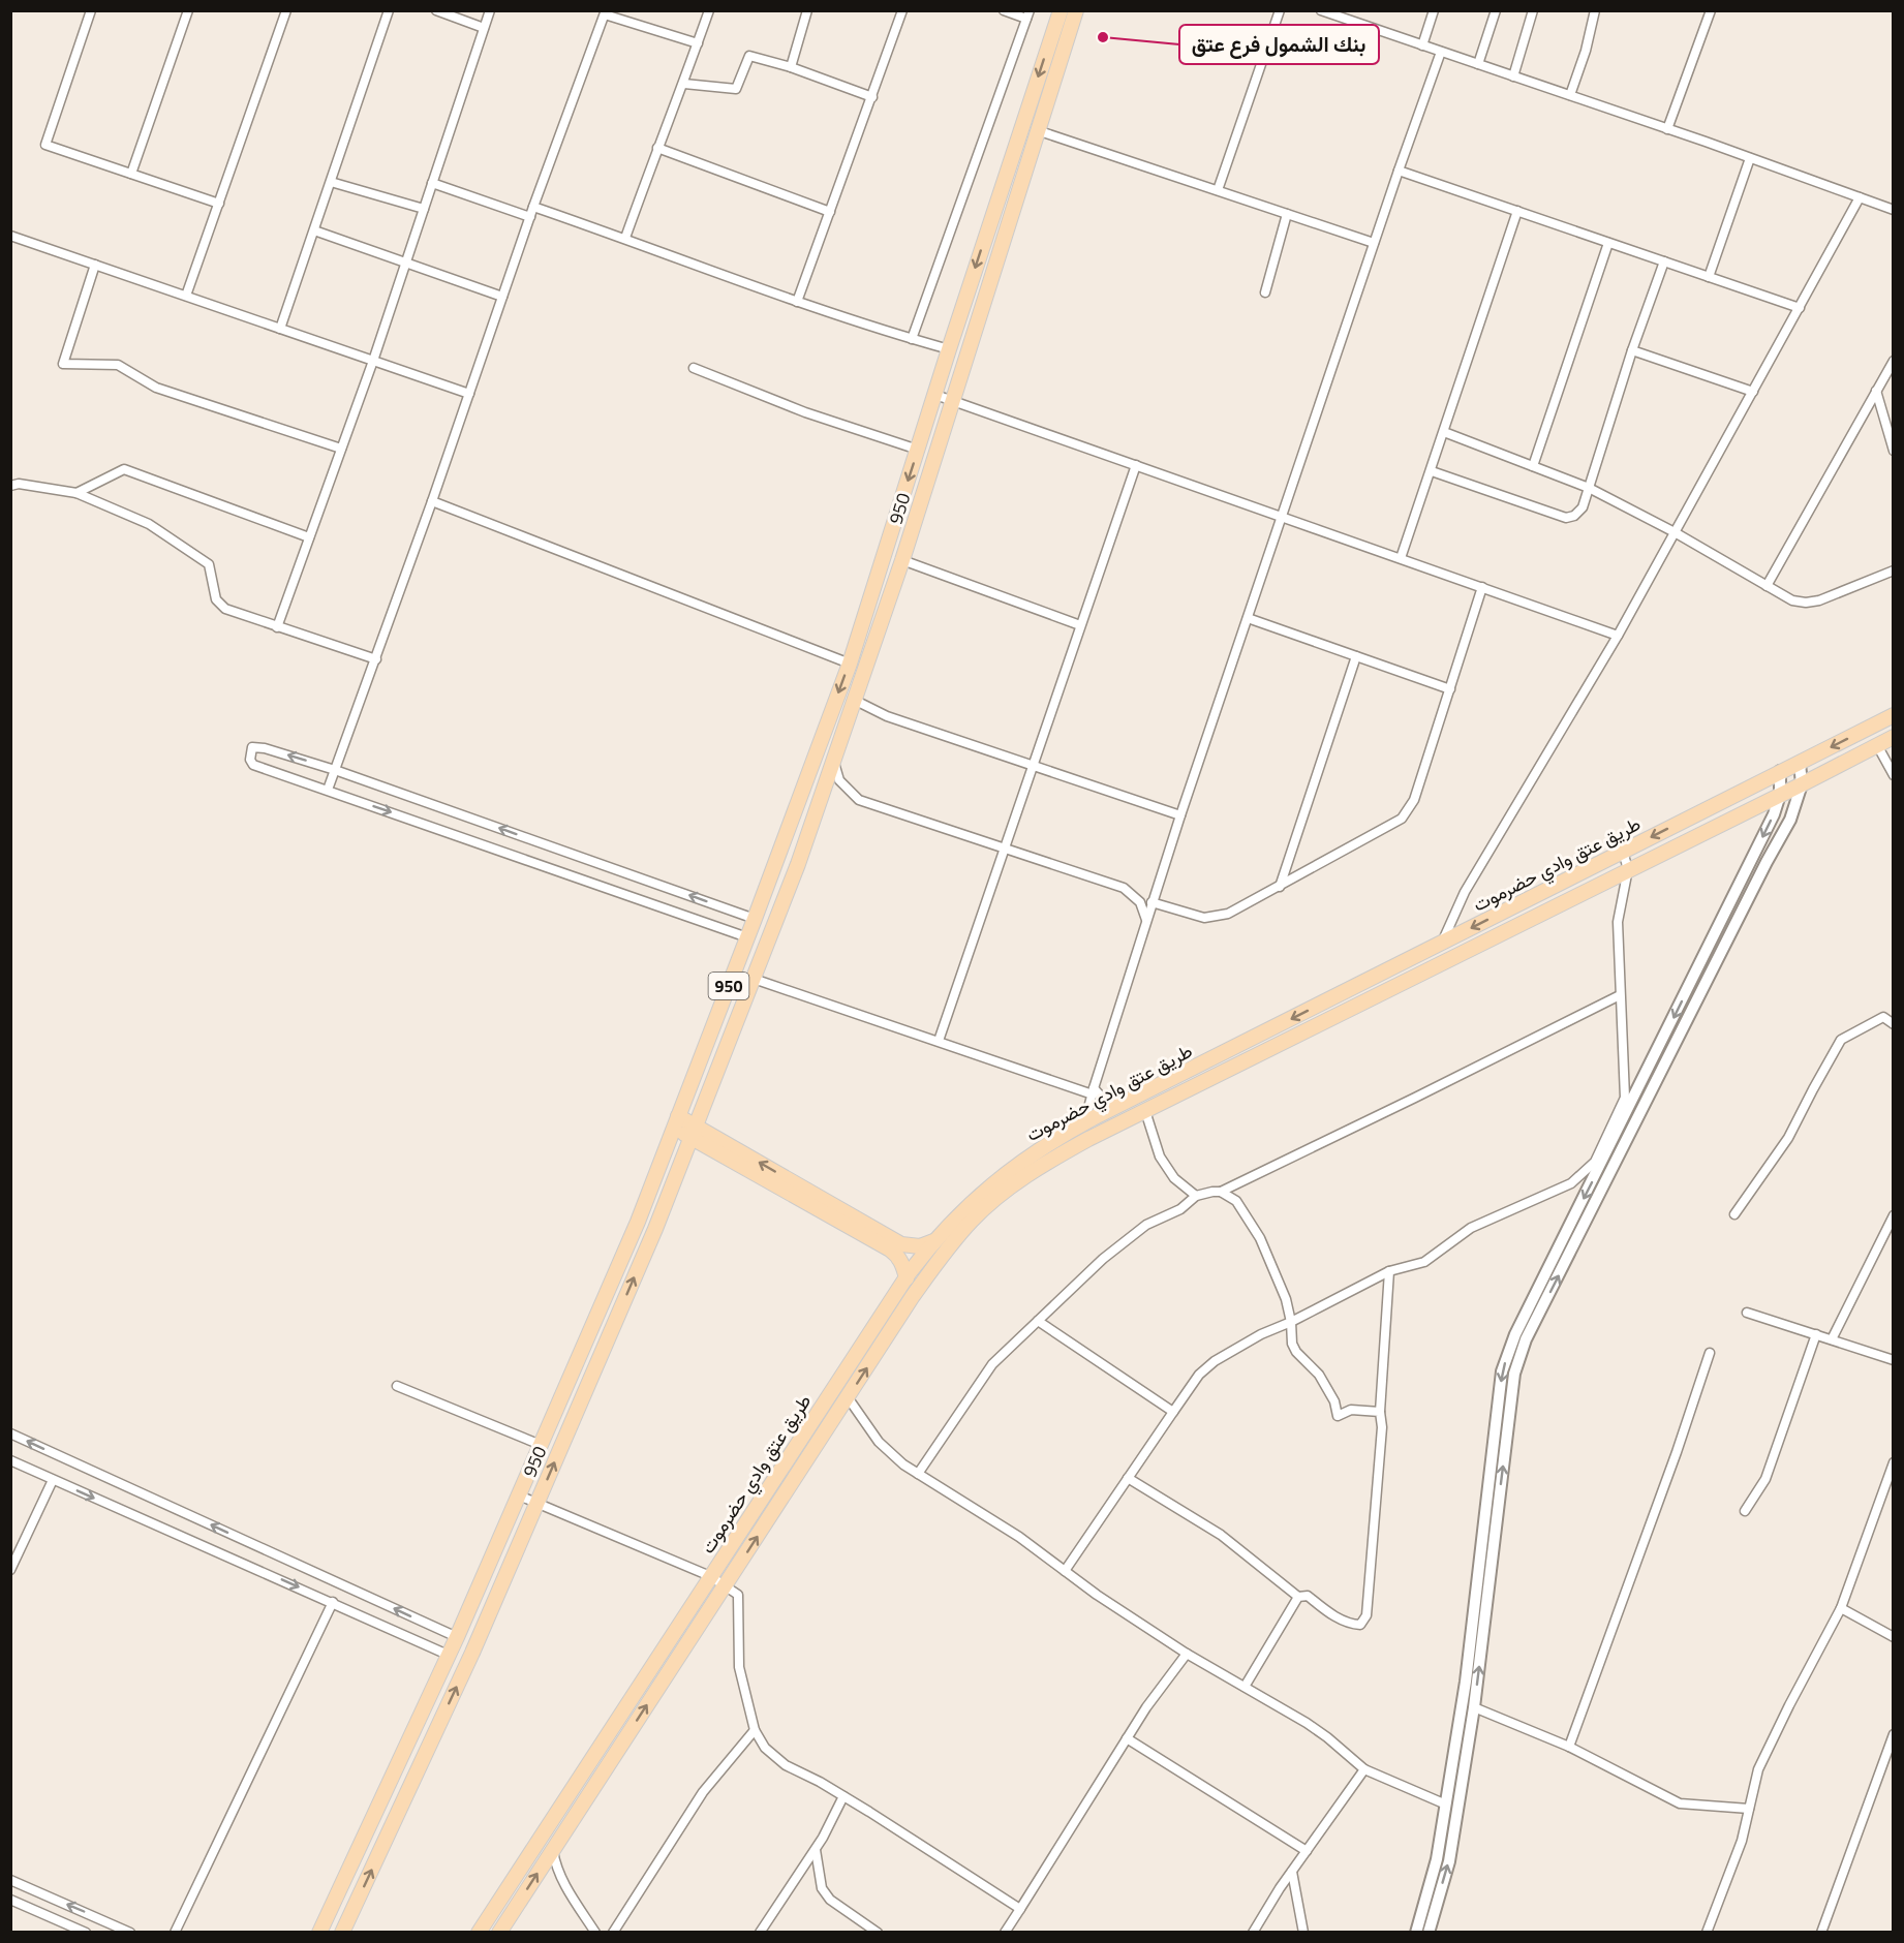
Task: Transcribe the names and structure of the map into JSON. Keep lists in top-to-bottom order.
{
  "streets": {
    "main road": ["950", "طريق عتق وادي حضرموت"]
  },
  "places": ["بنك الشمول فرع عتق"]
}
